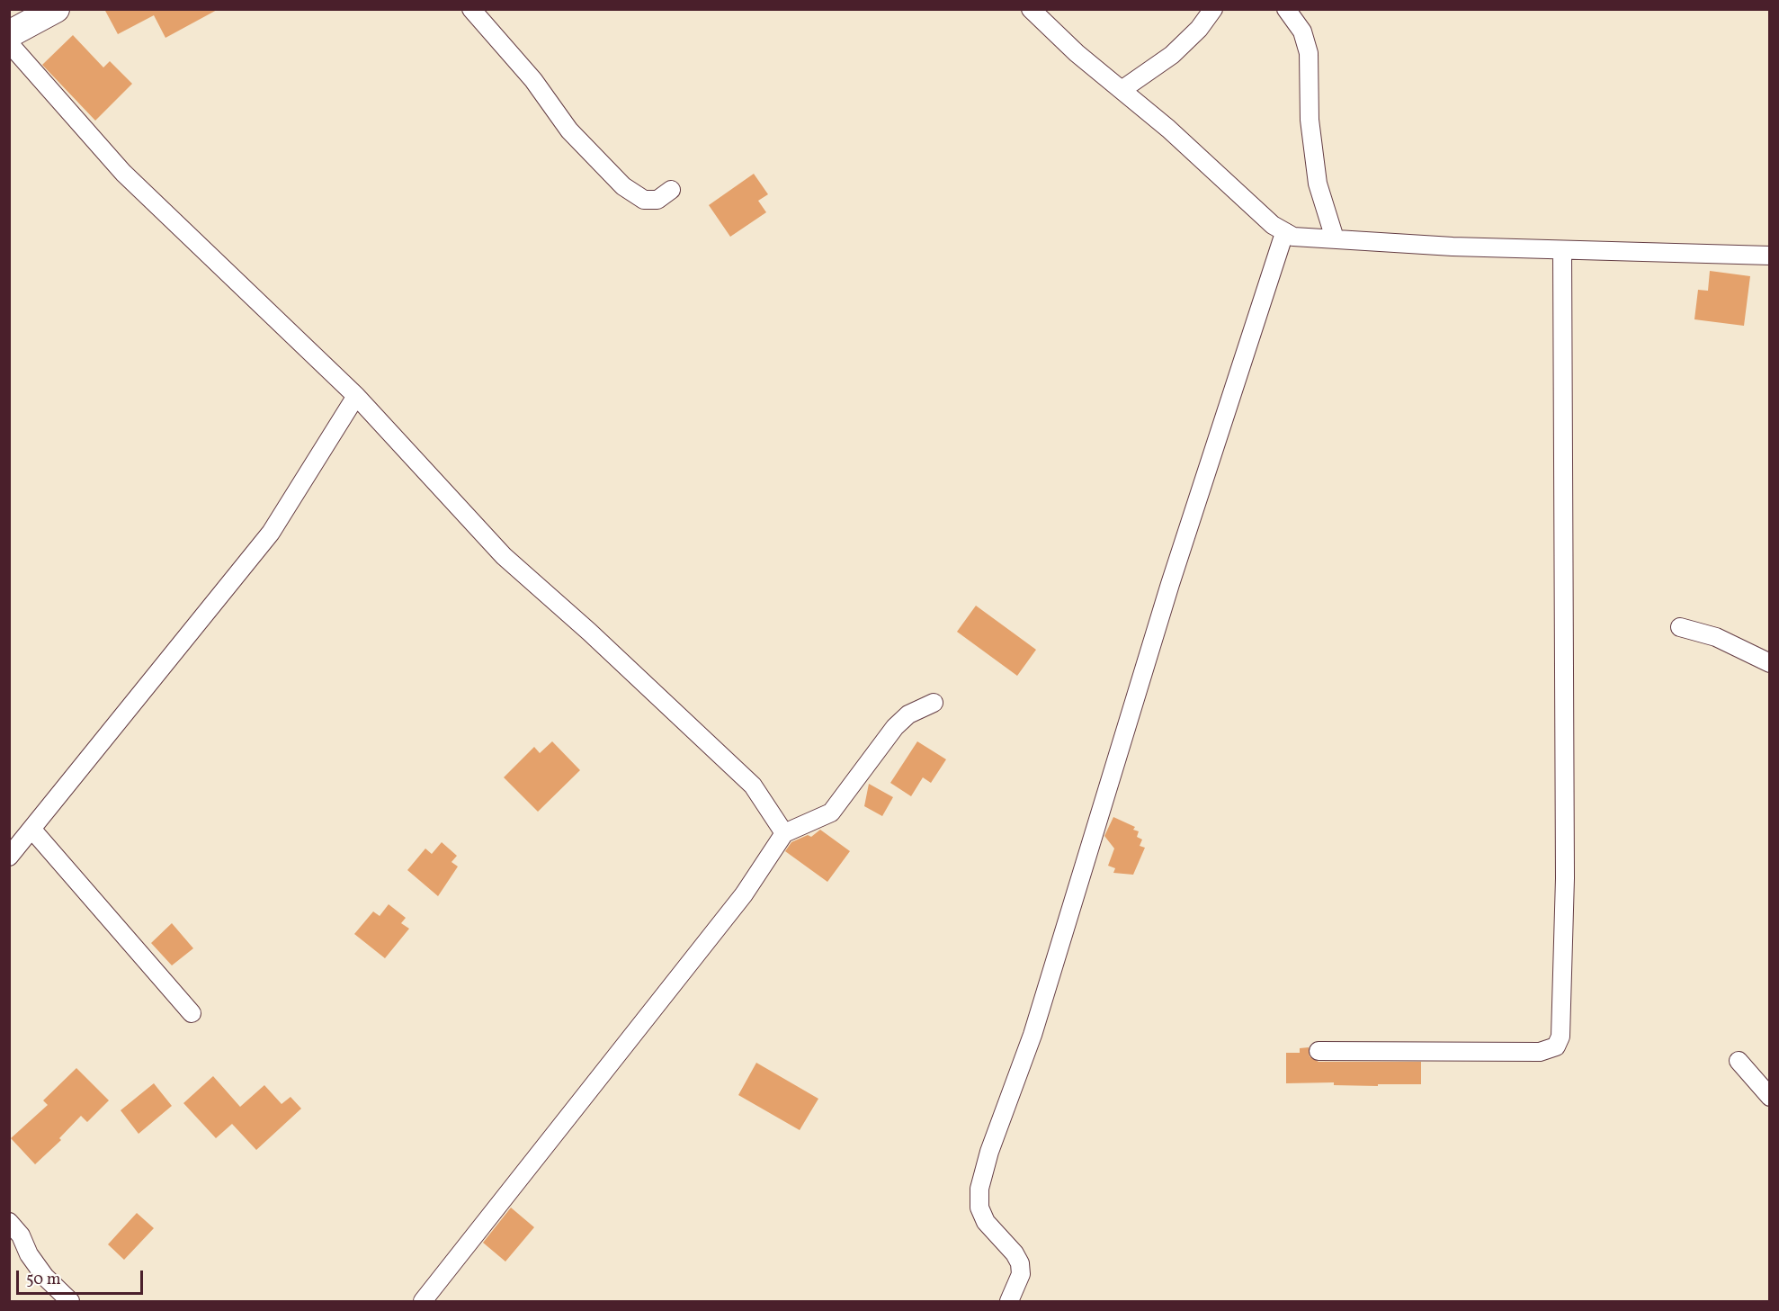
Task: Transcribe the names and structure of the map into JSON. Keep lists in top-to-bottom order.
{
  "scale_bar": "50 m"
}
